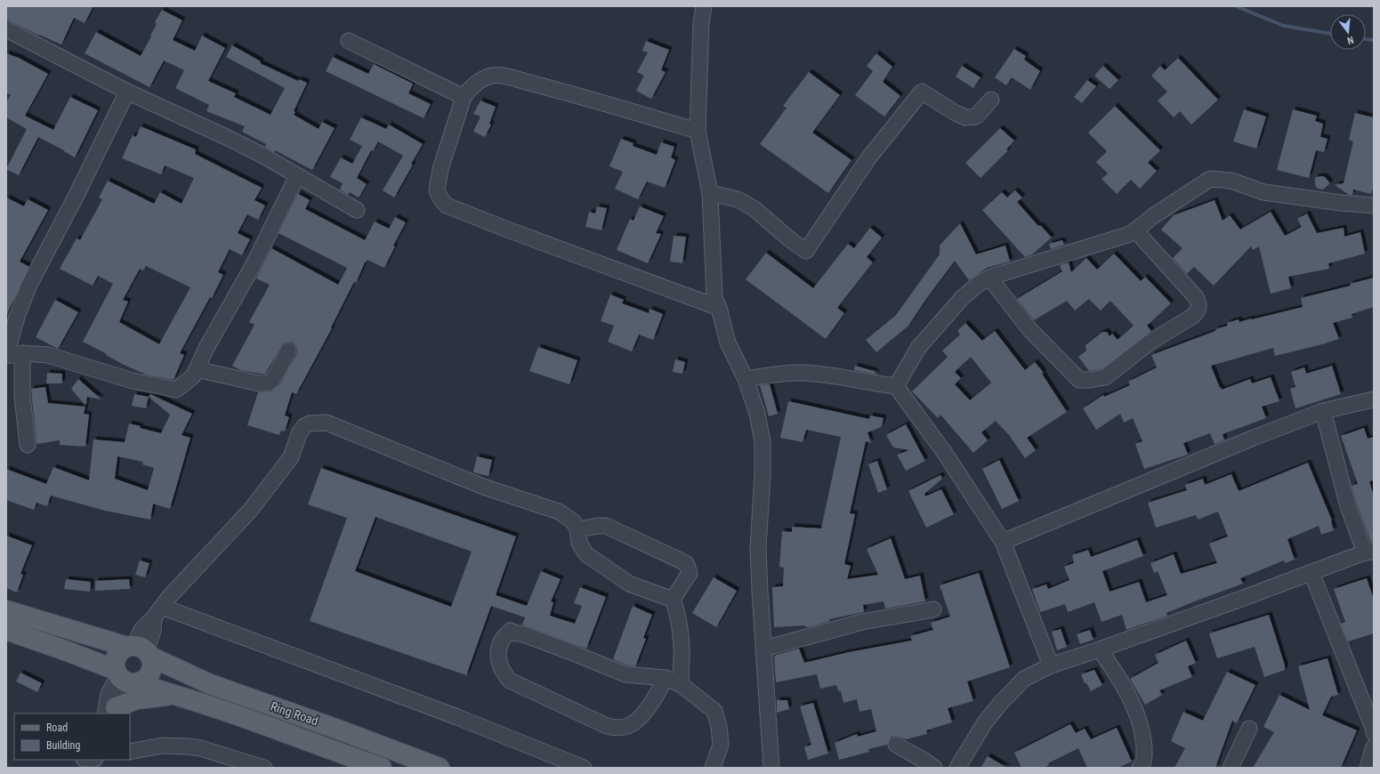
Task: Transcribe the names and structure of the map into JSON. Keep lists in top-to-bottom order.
{
  "streets": {
    "main road": ["Ring Road"]
  },
  "legend": ["Road", "Building"],
  "north": "bottom"
}
